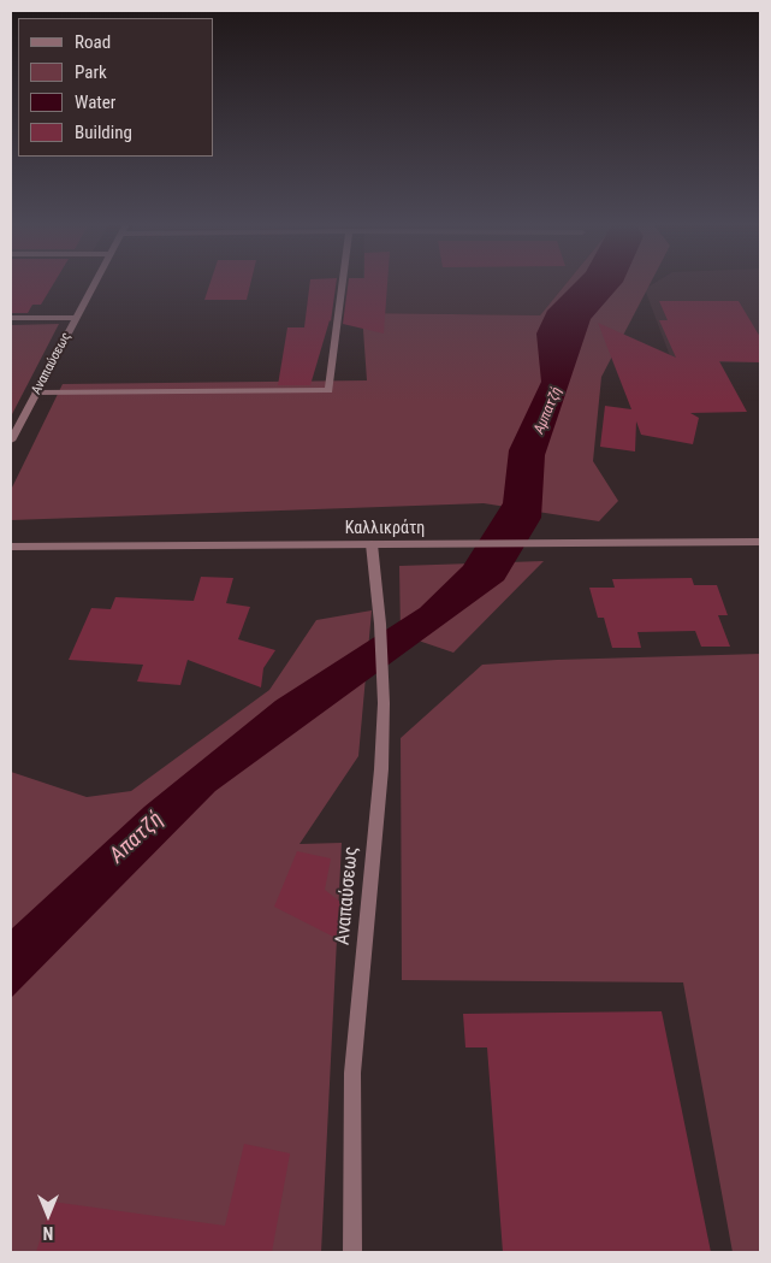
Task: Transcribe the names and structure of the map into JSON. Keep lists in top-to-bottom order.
{
  "streets": {
    "street": ["Αναπαύσεως", "Καλλικράτη"]
  },
  "crossings": [
    ["Αναπαύσεως", "Καλλικράτη"]
  ],
  "water": ["Αμπατζή", "Απατζή"],
  "legend": [
    "Road",
    "Park",
    "Water",
    "Building"
  ],
  "north": "bottom"
}
